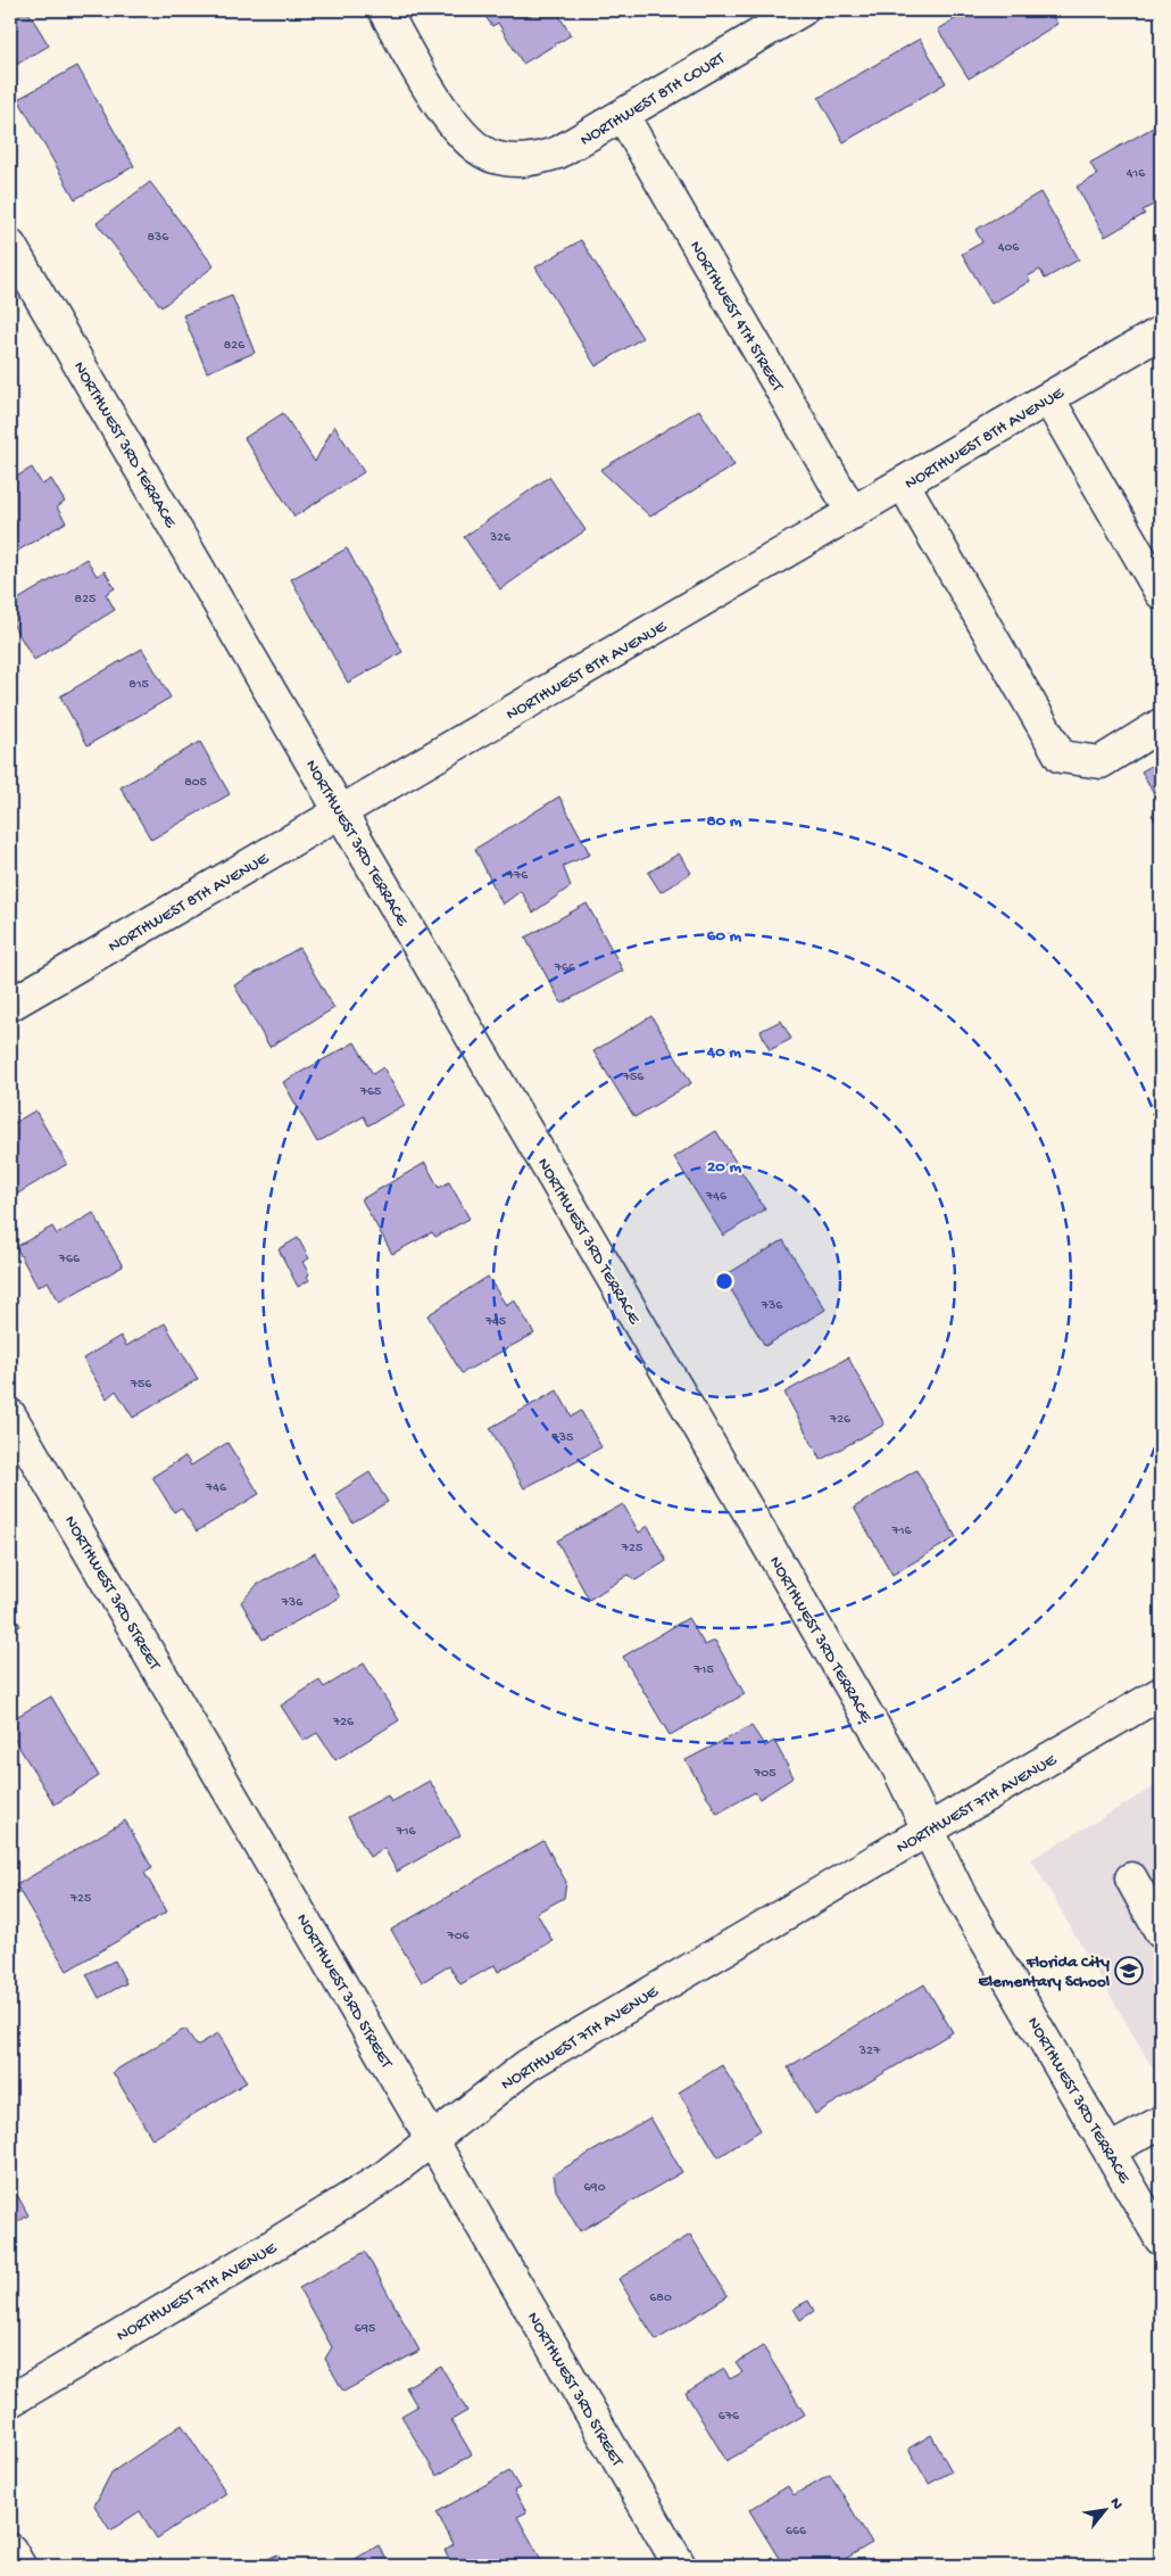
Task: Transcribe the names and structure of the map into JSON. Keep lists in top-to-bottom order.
{
  "streets": {
    "street": [
      "NORTHWEST 8TH COURT",
      "NORTHWEST 4TH STREET",
      "NORTHWEST 8TH AVENUE",
      "NORTHWEST 3RD TERRACE",
      "NORTHWEST 3RD STREET",
      "NORTHWEST 7TH AVENUE"
    ]
  },
  "crossings": [
    ["NORTHWEST 8TH COURT", "NORTHWEST 4TH STREET"],
    ["NORTHWEST 4TH STREET", "NORTHWEST 8TH AVENUE"],
    ["NORTHWEST 8TH AVENUE", "NORTHWEST 3RD TERRACE"],
    ["NORTHWEST 3RD TERRACE", "NORTHWEST 7TH AVENUE"],
    ["NORTHWEST 3RD STREET", "NORTHWEST 7TH AVENUE"]
  ],
  "places": {
    "school or university": ["Florida City Elementary School"]
  },
  "house_numbers": [
    "416",
    "836",
    "406",
    "826",
    "326",
    "825",
    "815",
    "805",
    "776",
    "766",
    "756",
    "765",
    "746",
    "766",
    "736",
    "745",
    "756",
    "726",
    "735",
    "746",
    "716",
    "725",
    "736",
    "715",
    "726",
    "705",
    "716",
    "725",
    "706",
    "327",
    "690",
    "680",
    "695",
    "676",
    "666"
  ],
  "north": "top right",
  "rings": [
    "80 m",
    "60 m",
    "40 m",
    "20 m"
  ]
}
